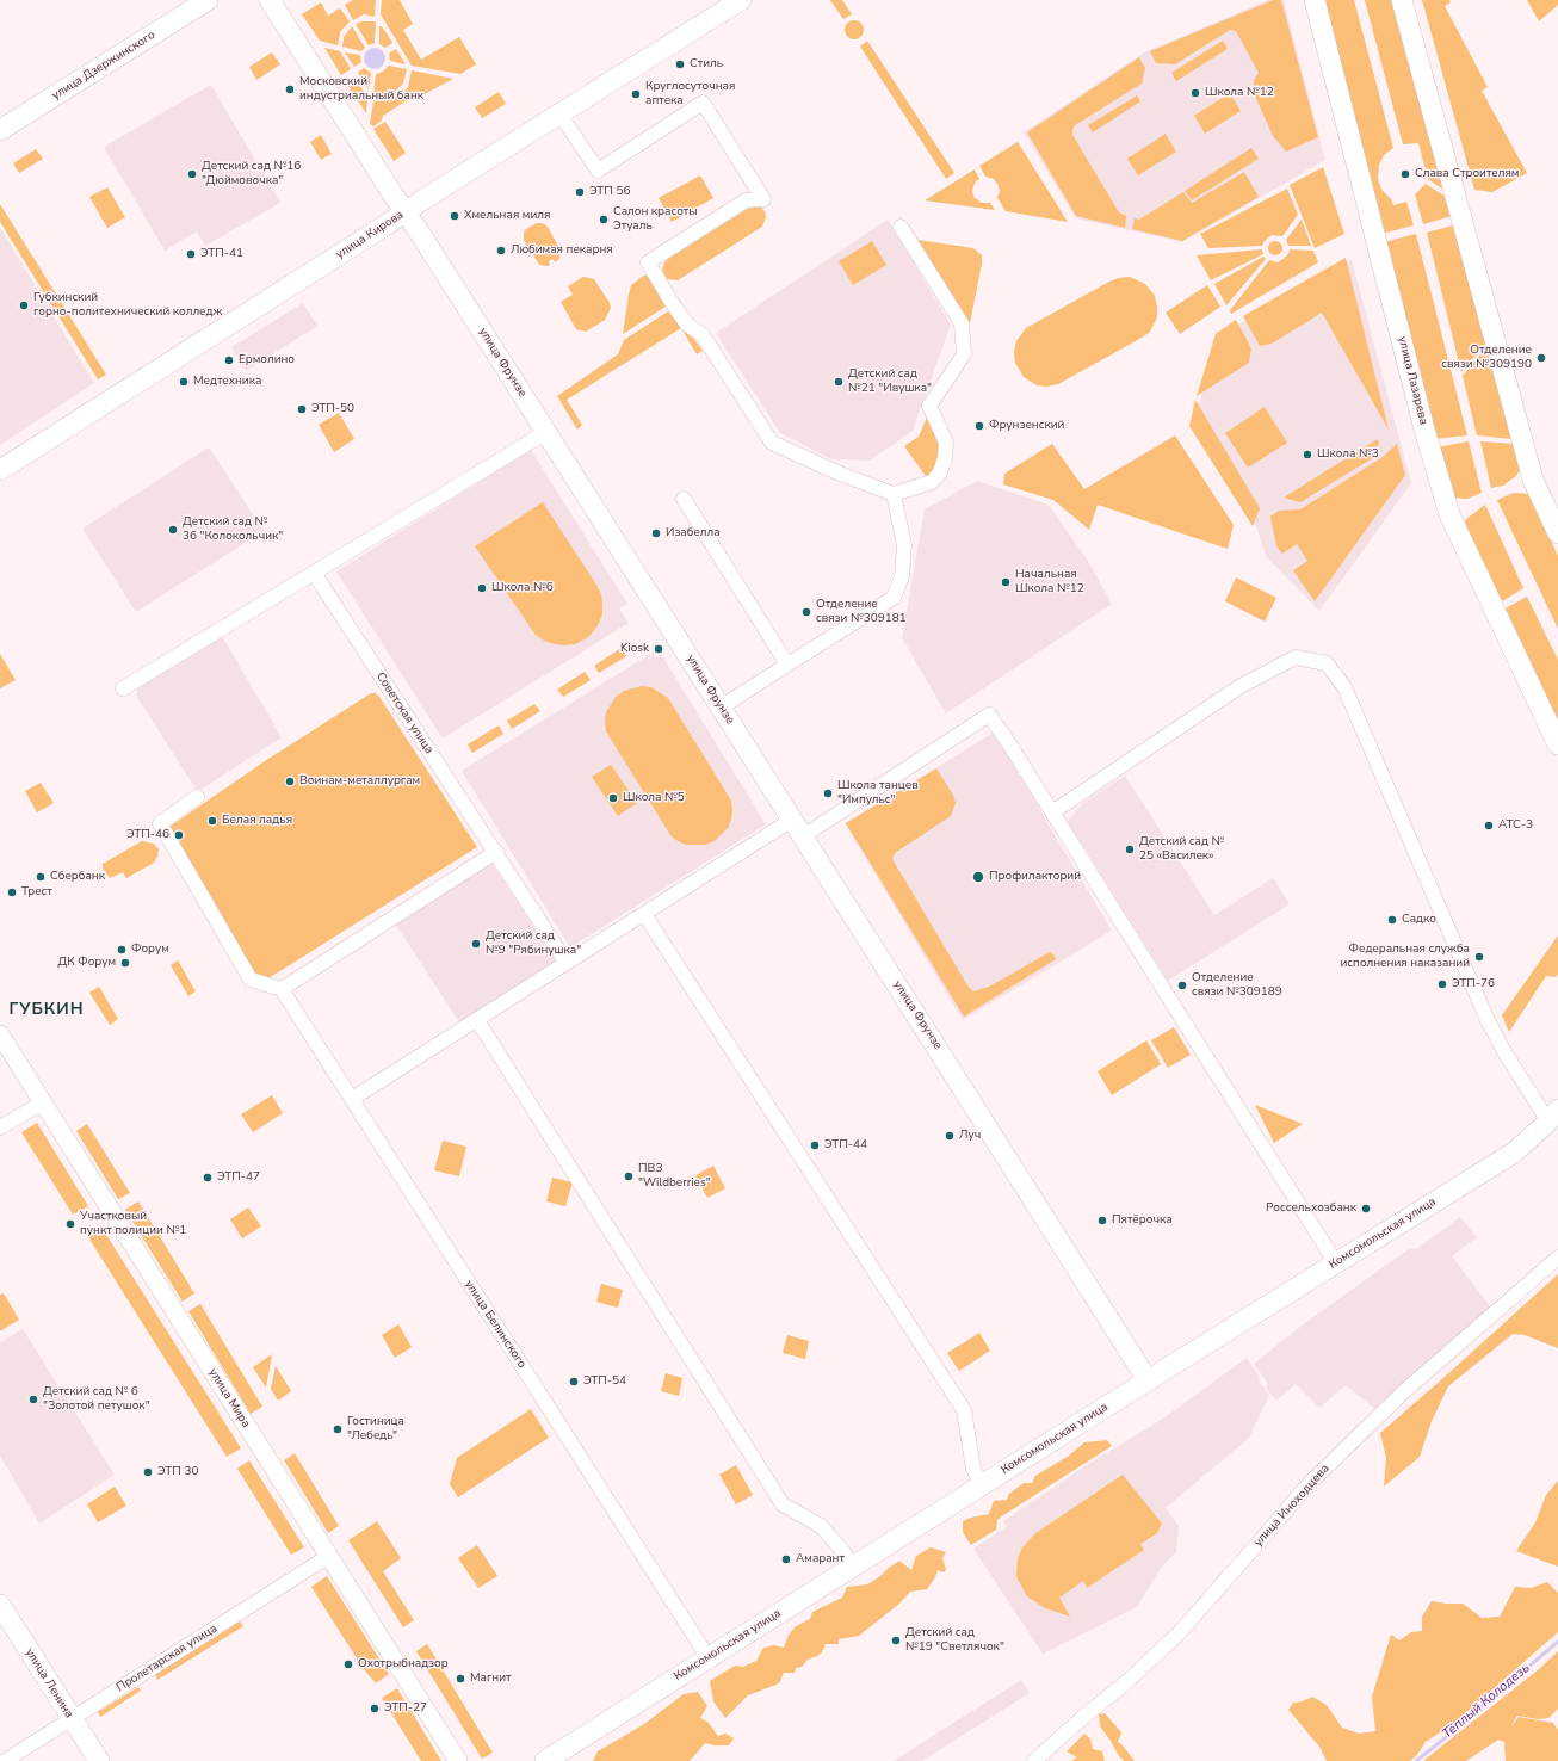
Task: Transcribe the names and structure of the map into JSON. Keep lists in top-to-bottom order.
{
  "streets": {
    "main road": [
      "улица Дзержинского",
      "улица Кирова",
      "улица Фрунзе",
      "улица Лазарева",
      "Комсомольская улица",
      "улица Ленина"
    ],
    "street": [
      "Советская улица",
      "улица Белинского",
      "улица Мира",
      "улица Иноходцева",
      "Пролетарская улица"
    ]
  },
  "crossings": [
    ["улица Кирова", "улица Фрунзе"],
    ["улица Фрунзе", "Комсомольская улица"],
    ["Комсомольская улица", "улица Белинского"],
    ["улица Мира", "Пролетарская улица"],
    ["Пролетарская улица", "улица Ленина"]
  ],
  "districts": ["ГУБКИН"],
  "water": ["Тёплый Колодезь"],
  "places": [
    "Стиль",
    "Московский индустриальный банк",
    "Школа №12",
    "Круглосуточная аптека",
    "Детский сад №16 \"Дюймовочка\"",
    "Слава Строителям",
    "ЭТП 56",
    "Хмельная миля",
    "Салон красоты Этуаль",
    "Любимая пекарня",
    "ЭТП-41",
    "Губкинский горно-политехнический колледж",
    "Отделение связи №309190",
    "Ермолино",
    "Медтехника",
    "Детский сад №21 \"Ивушка\"",
    "ЭТП-50",
    "Фрунзенский",
    "Школа №3",
    "Детский сад № 36 \"Колокольчик\"",
    "Изабелла",
    "Начальная Школа №12",
    "Школа №6",
    "Отделение связи №309181",
    "Kiosk",
    "Воинам-металлургам",
    "Школа танцев \"Импульс\"",
    "Школа №5",
    "Белая ладья",
    "АТС-3",
    "ЭТП-46",
    "Детский сад № 25 «Василек»",
    "Сбербанк",
    "Профилакторий",
    "Трест",
    "Садко",
    "Детский сад №9 \"Рябинушка\"",
    "Форум",
    "Федеральная служба исполнения наказаний",
    "ДК Форум",
    "ЭТП-76",
    "Отделение связи №309189",
    "Луч",
    "ЭТП-44",
    "ПВЗ \"Wildberries\"",
    "ЭТП-47",
    "Россельхозбанк",
    "Пятёрочка",
    "Участковый пункт полиции №1",
    "ЭТП-54",
    "Детский сад № 6 \"Золотой петушок\"",
    "Гостиница \"Лебедь\"",
    "ЭТП 30",
    "Амарант",
    "Детский сад №19 \"Светлячок\"",
    "Охотрыбнадзор",
    "Магнит",
    "ЭТП-27"
  ]
}
